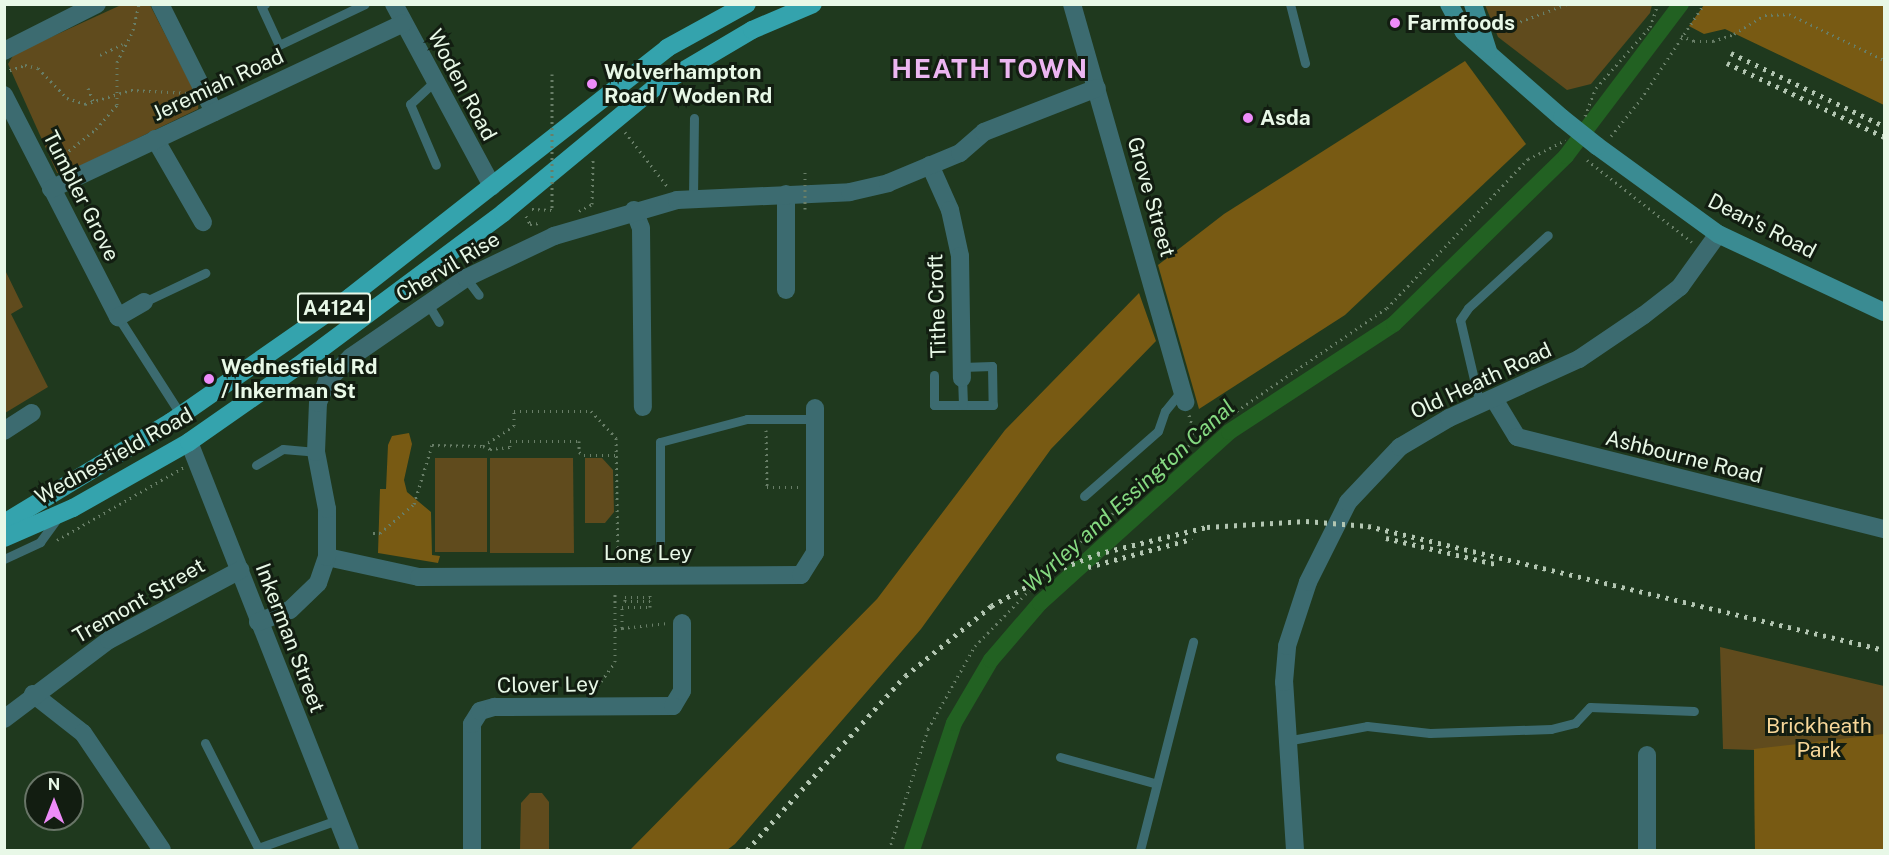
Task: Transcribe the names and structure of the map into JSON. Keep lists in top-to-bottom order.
{
  "streets": {
    "main road": ["A4124", "Wednesfield Road"],
    "street": [
      "Jeremiah Road",
      "Woden Road",
      "Tumbler Grove",
      "Grove Street",
      "Dean's Road",
      "Chervil Rise",
      "Tithe Croft",
      "Old Heath Road",
      "Ashbourne Road",
      "Long Ley",
      "Tremont Street",
      "Inkerman Street",
      "Clover Ley"
    ]
  },
  "crossings": [
    ["Jeremiah Road", "Woden Road"],
    ["Jeremiah Road", "Tumbler Grove"],
    ["Woden Road", "A4124"],
    ["Woden Road", "Wednesfield Road"],
    ["Tumbler Grove", "Wednesfield Road"],
    ["Grove Street", "Chervil Rise"],
    ["Dean's Road", "Old Heath Road"],
    ["Chervil Rise", "Tithe Croft"],
    ["Chervil Rise", "Long Ley"],
    ["Chervil Rise", "Inkerman Street"],
    ["A4124", "Wednesfield Road"],
    ["Old Heath Road", "Ashbourne Road"],
    ["Wednesfield Road", "Inkerman Street"],
    ["Tremont Street", "Inkerman Street"]
  ],
  "districts": ["HEATH TOWN"],
  "water": ["Wyrley and Essington Canal"],
  "parks": ["Brickheath Park"],
  "places": [
    "Farmfoods",
    "Wolverhampton Road / Woden Rd",
    "Asda",
    "Wednesfield Rd / Inkerman St"
  ],
  "north": "top"
}
